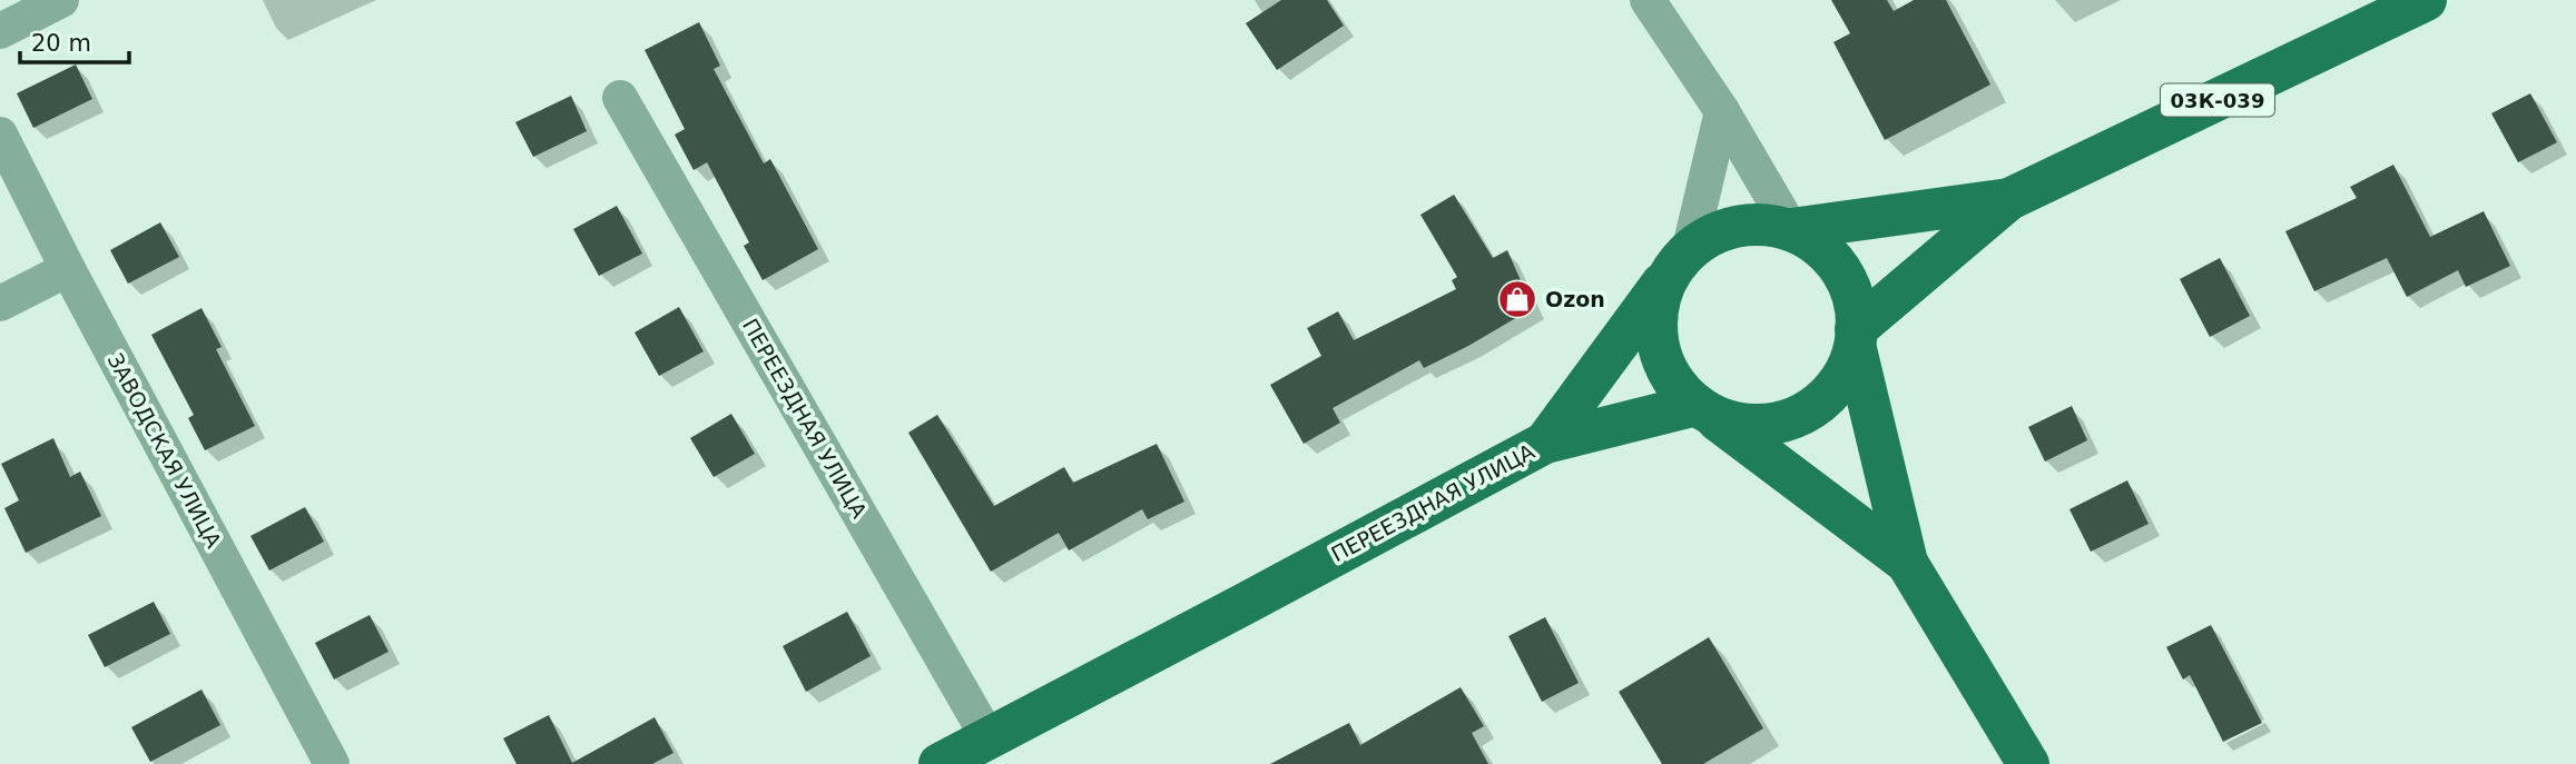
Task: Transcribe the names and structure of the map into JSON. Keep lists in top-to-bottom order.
{
  "streets": {
    "main road": ["03К-039", "ПЕРЕЕЗДНАЯ УЛИЦА"],
    "street": ["ЗАВОДСКАЯ УЛИЦА"]
  },
  "crossings": [
    ["03К-039", "ПЕРЕЕЗДНАЯ УЛИЦА"]
  ],
  "places": {
    "shop": ["Ozon"]
  },
  "scale_bar": "20 m"
}
